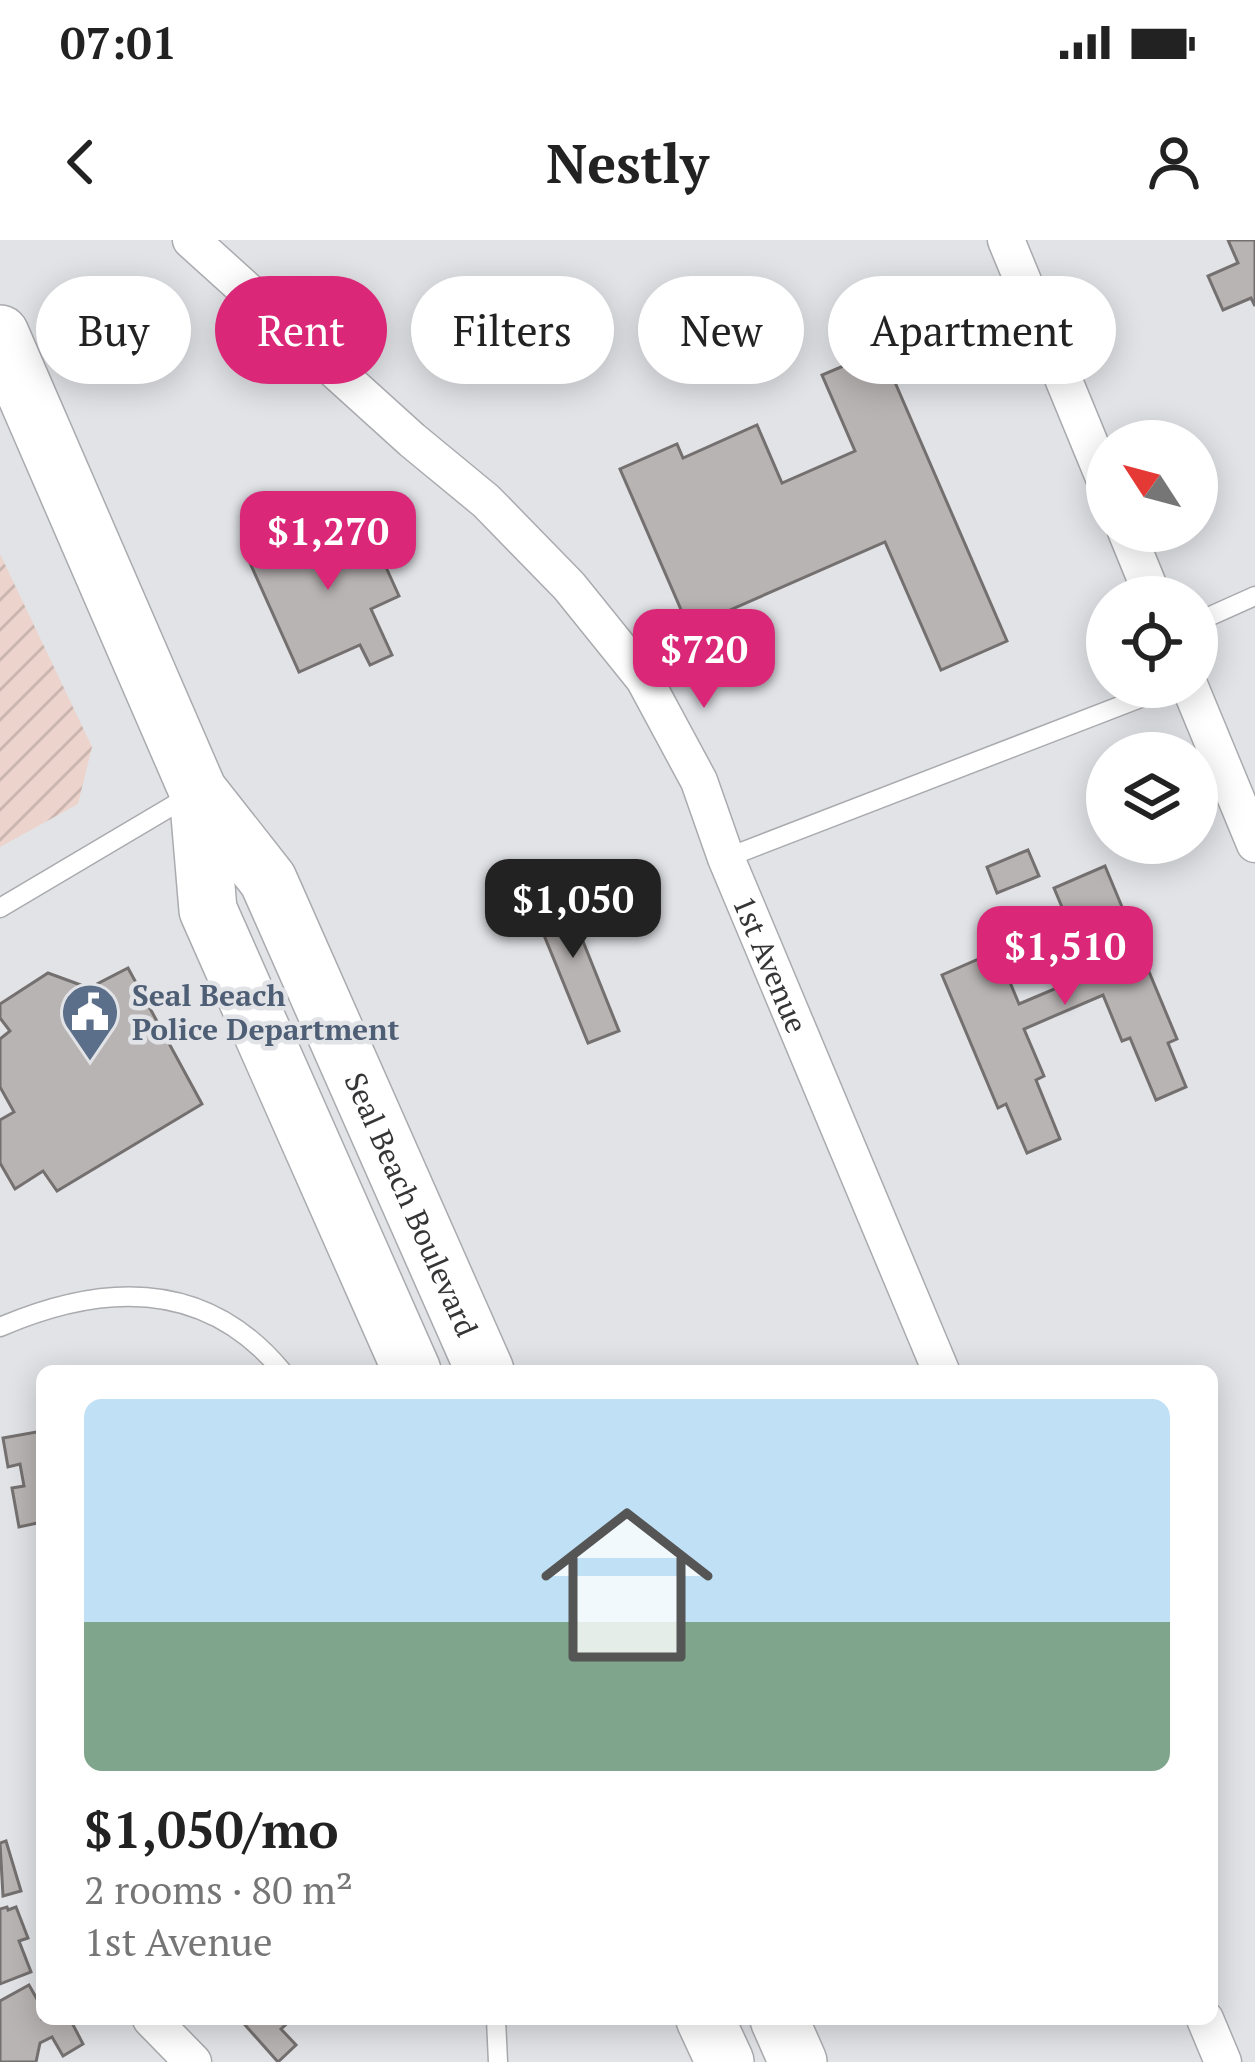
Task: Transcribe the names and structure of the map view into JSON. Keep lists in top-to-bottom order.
{
  "streets": {
    "main road": ["Seal Beach Boulevard"],
    "street": ["1st Avenue"]
  },
  "places": {
    "public building": ["Seal Beach Police Department"]
  },
  "north": "top left",
  "page": {
    "status": "07:01",
    "header": "Nestly",
    "chip": [
      "Buy",
      "Rent",
      "Filters",
      "New",
      "Apartment"
    ],
    "price": [
      "$1,270",
      "$720",
      "$1,050",
      "$1,510"
    ],
    "list": [
      {
        "name": "$1,050/mo",
        "note": "2 rooms · 80 m² · 1st Avenue"
      }
    ]
  }
}
